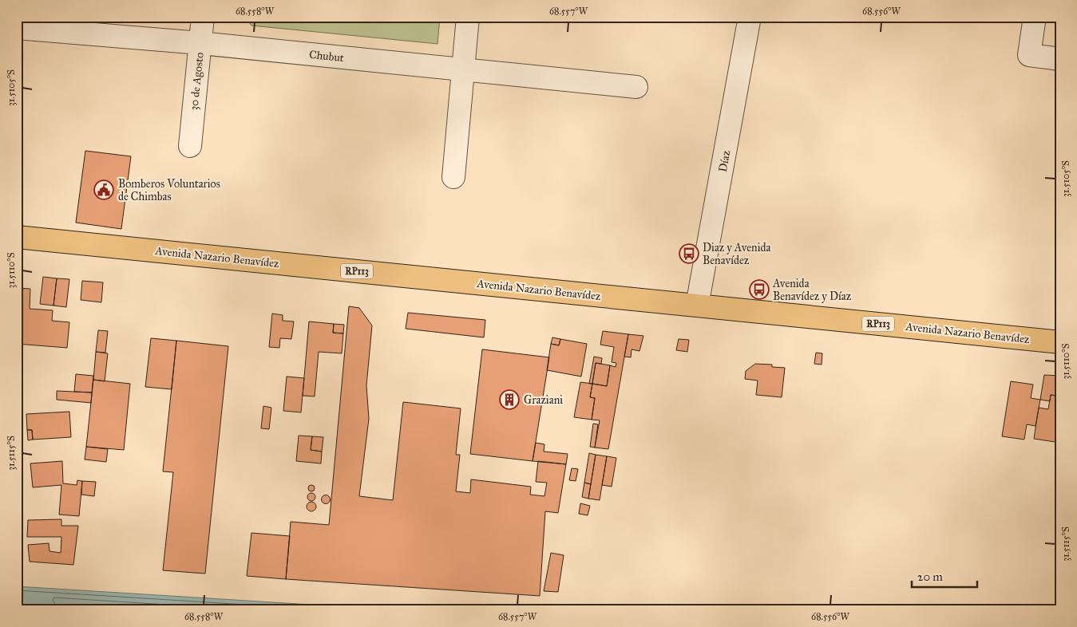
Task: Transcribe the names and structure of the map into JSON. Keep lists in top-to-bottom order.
{
  "streets": {
    "main road": ["Avenida Nazario Benavídez", "RP113"],
    "street": ["Chubut", "30 de Agosto", "Díaz"]
  },
  "crossings": [
    ["Chubut", "30 de Agosto"],
    ["Díaz", "Avenida Nazario Benavídez"]
  ],
  "places": {
    "public building": ["Bomberos Voluntarios de Chimbas"],
    "bus stop": ["Diaz y Avenida Benavídez", "Avenida Benavídez y Díaz"],
    "building": ["Graziani"]
  },
  "scale_bar": "20 m",
  "coordinates": [
    "68.558°W",
    "68.557°W",
    "68.556°W",
    "31.5105°S",
    "31.5110°S",
    "31.5115°S"
  ]
}
